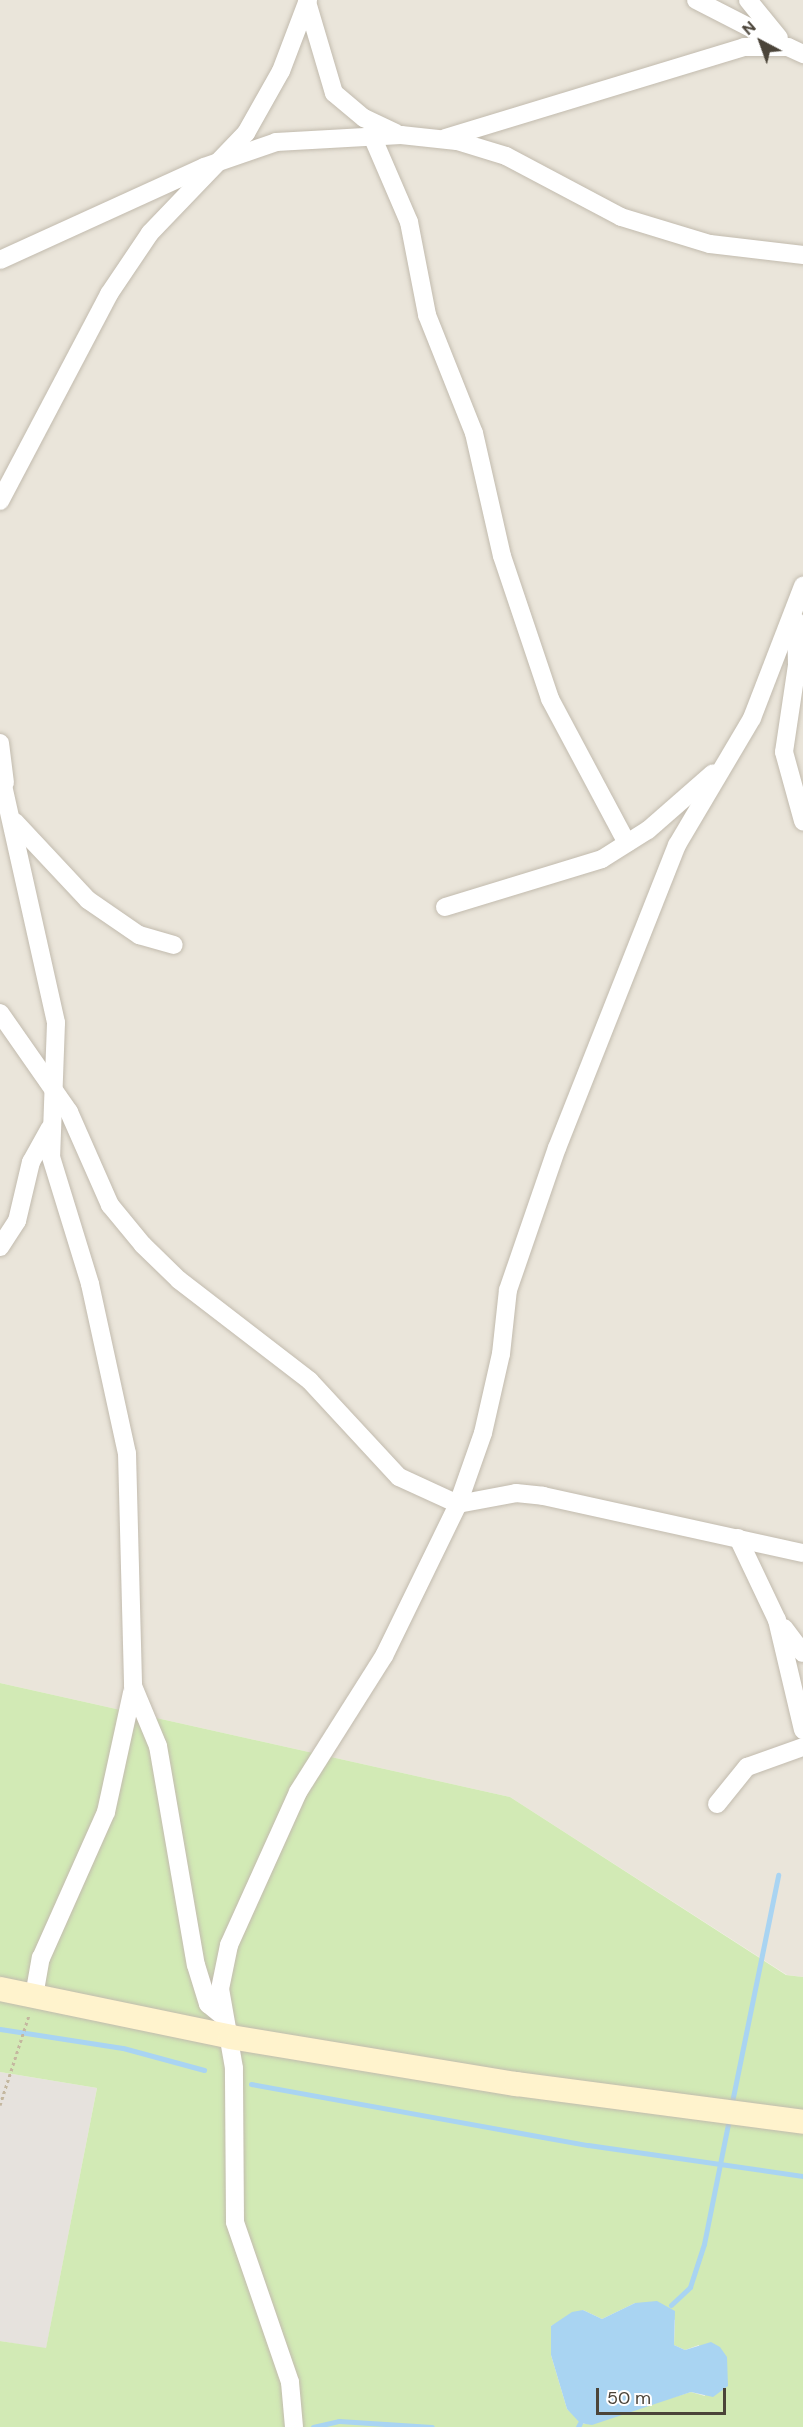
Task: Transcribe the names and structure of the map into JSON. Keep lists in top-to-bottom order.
{
  "scale_bar": "50 m",
  "north": "top left"
}
